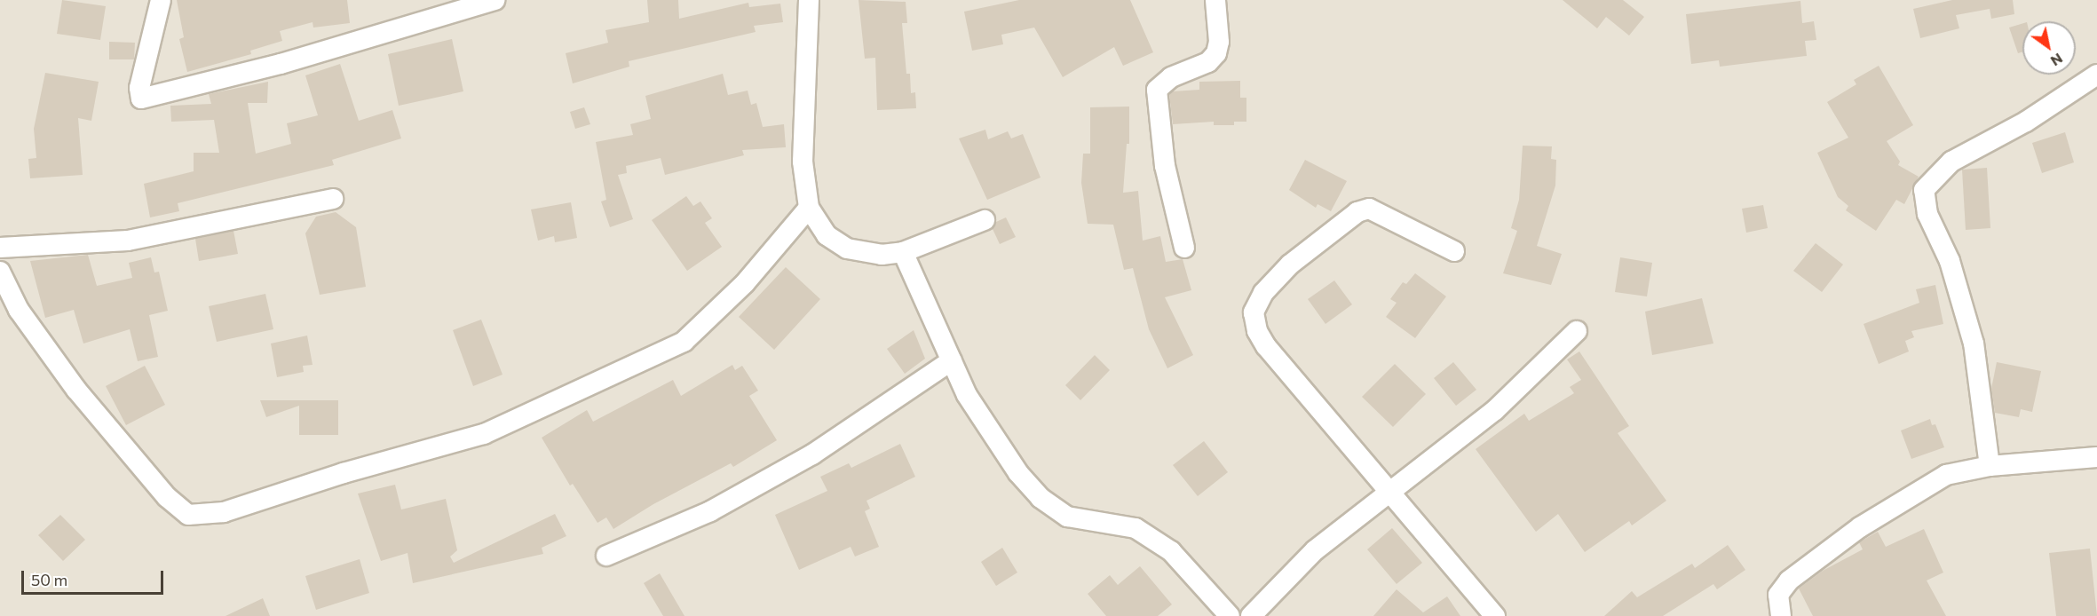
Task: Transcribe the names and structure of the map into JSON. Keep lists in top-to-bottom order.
{
  "scale_bar": "50 m",
  "north": "bottom right"
}
